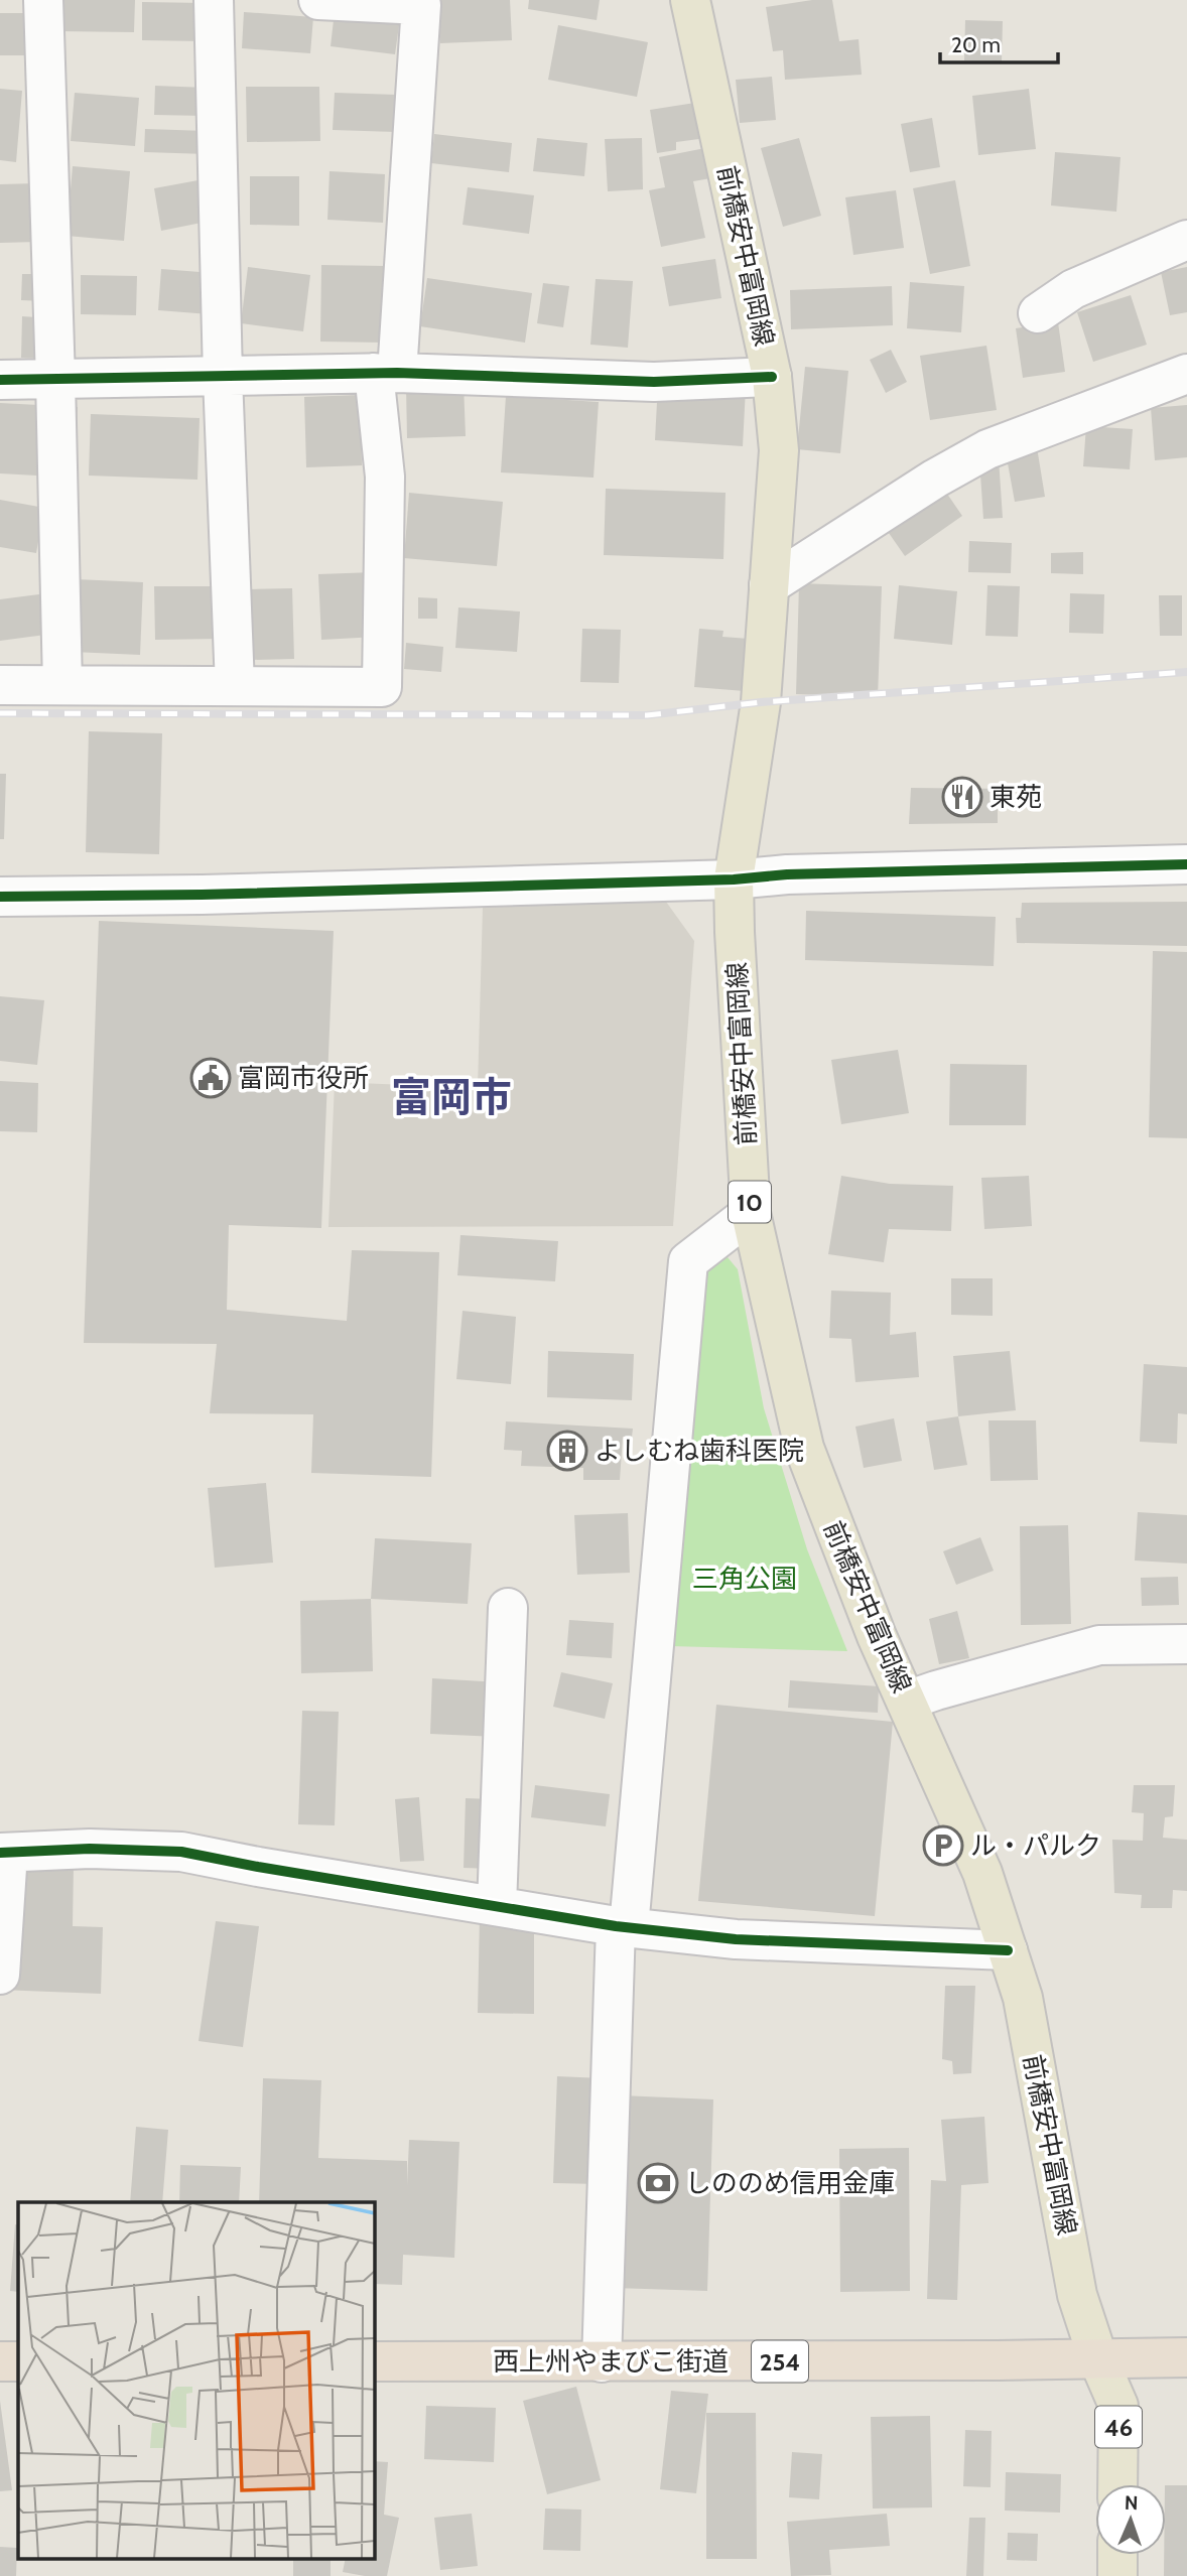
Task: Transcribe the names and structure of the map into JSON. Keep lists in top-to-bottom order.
{
  "streets": {
    "highway": ["西上州やまびこ街道", "254"],
    "main road": ["前橋安中富岡線", "10", "46"]
  },
  "crossings": [
    ["前橋安中富岡線", "西上州やまびこ街道"],
    ["前橋安中富岡線", "46"],
    ["西上州やまびこ街道", "46"]
  ],
  "districts": ["富岡市"],
  "parks": ["三角公園"],
  "places": {
    "restaurant": ["東苑"],
    "public building": ["富岡市役所"],
    "building": ["よしむね歯科医院"],
    "parking": ["ル・パルク"],
    "bank": ["しののめ信用金庫"]
  },
  "scale_bar": "20 m",
  "north": "top"
}
